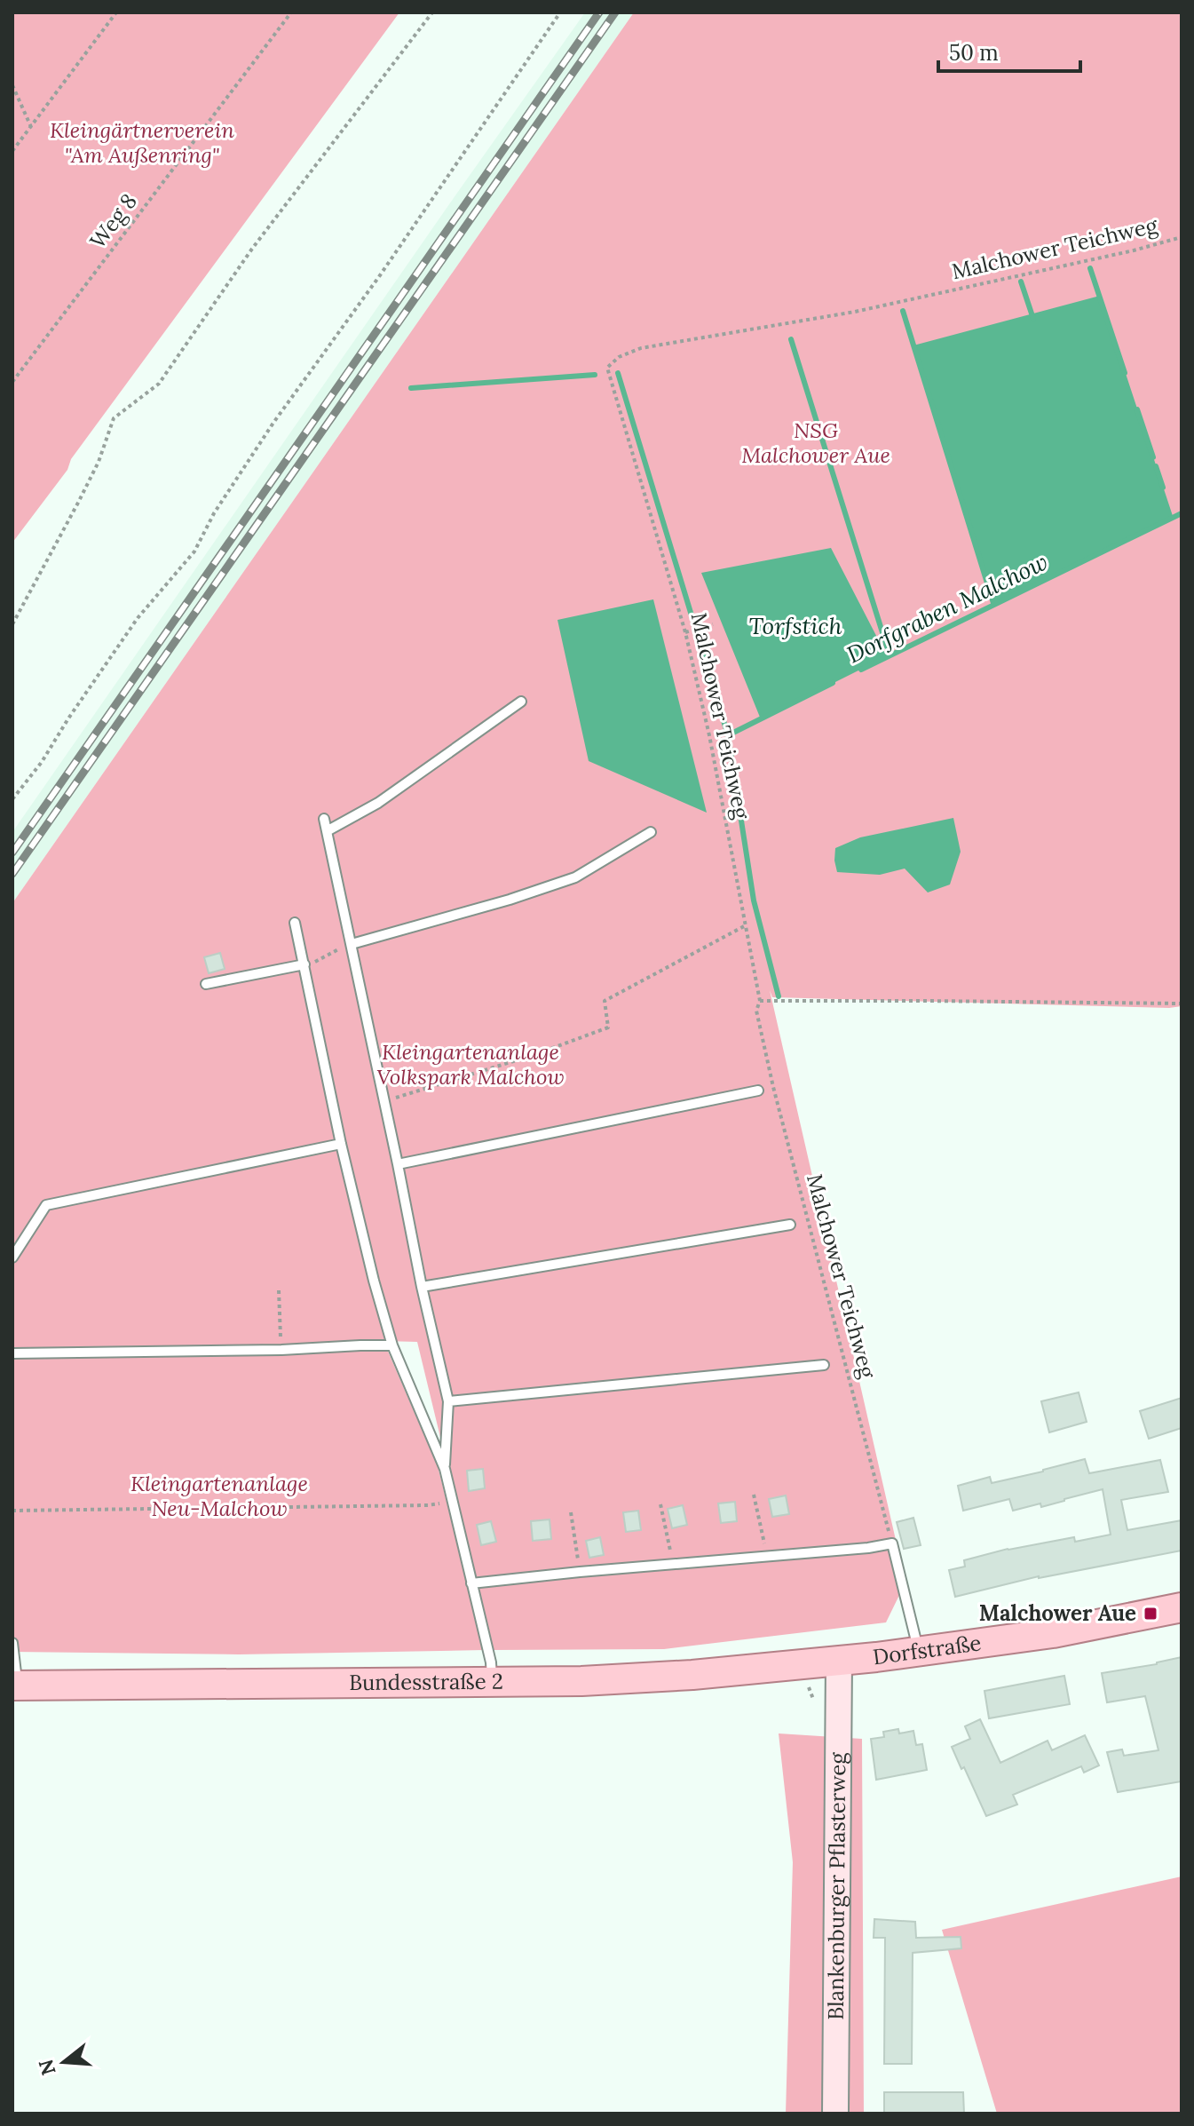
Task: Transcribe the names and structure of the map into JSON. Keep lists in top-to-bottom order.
{
  "streets": {
    "main road": ["Dorfstraße", "Bundesstraße 2", "Blankenburger Pflasterweg"],
    "path": ["Weg 8", "Malchower Teichweg"]
  },
  "crossings": [
    ["Dorfstraße", "Bundesstraße 2"],
    ["Dorfstraße", "Blankenburger Pflasterweg"],
    ["Bundesstraße 2", "Blankenburger Pflasterweg"]
  ],
  "water": ["Dorfgraben Malchow", "Torfstich"],
  "parks": [
    "Kleingärtnerverein \"Am Außenring\"",
    "NSG Malchower Aue",
    "Kleingartenanlage Volkspark Malchow",
    "Kleingartenanlage Neu-Malchow"
  ],
  "places": {
    "transit": ["Malchower Aue"]
  },
  "scale_bar": "50 m",
  "north": "left"
}
